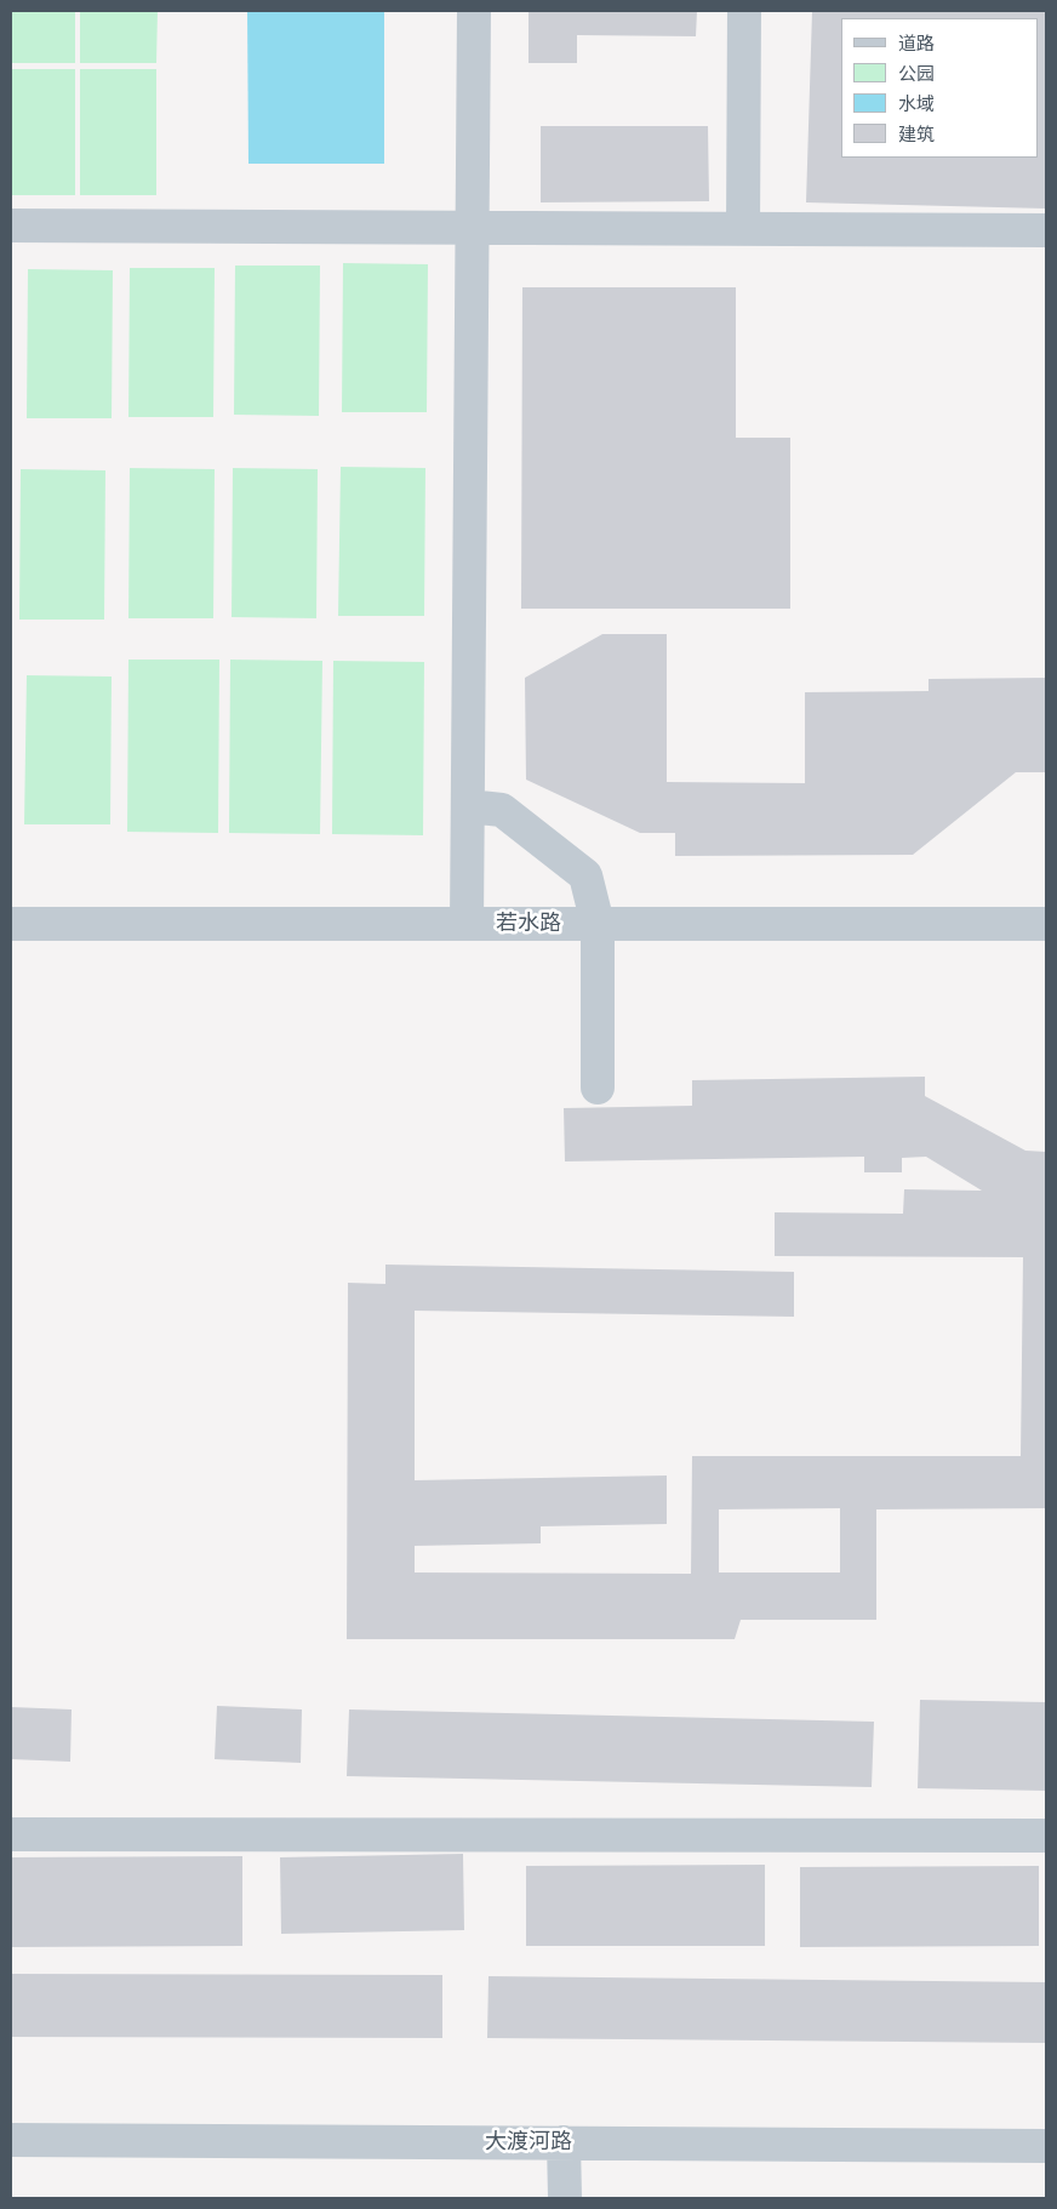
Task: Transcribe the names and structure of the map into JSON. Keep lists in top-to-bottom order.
{
  "streets": {
    "street": ["若水路", "大渡河路"]
  },
  "legend": [
    "道路",
    "公园",
    "水域",
    "建筑"
  ]
}
